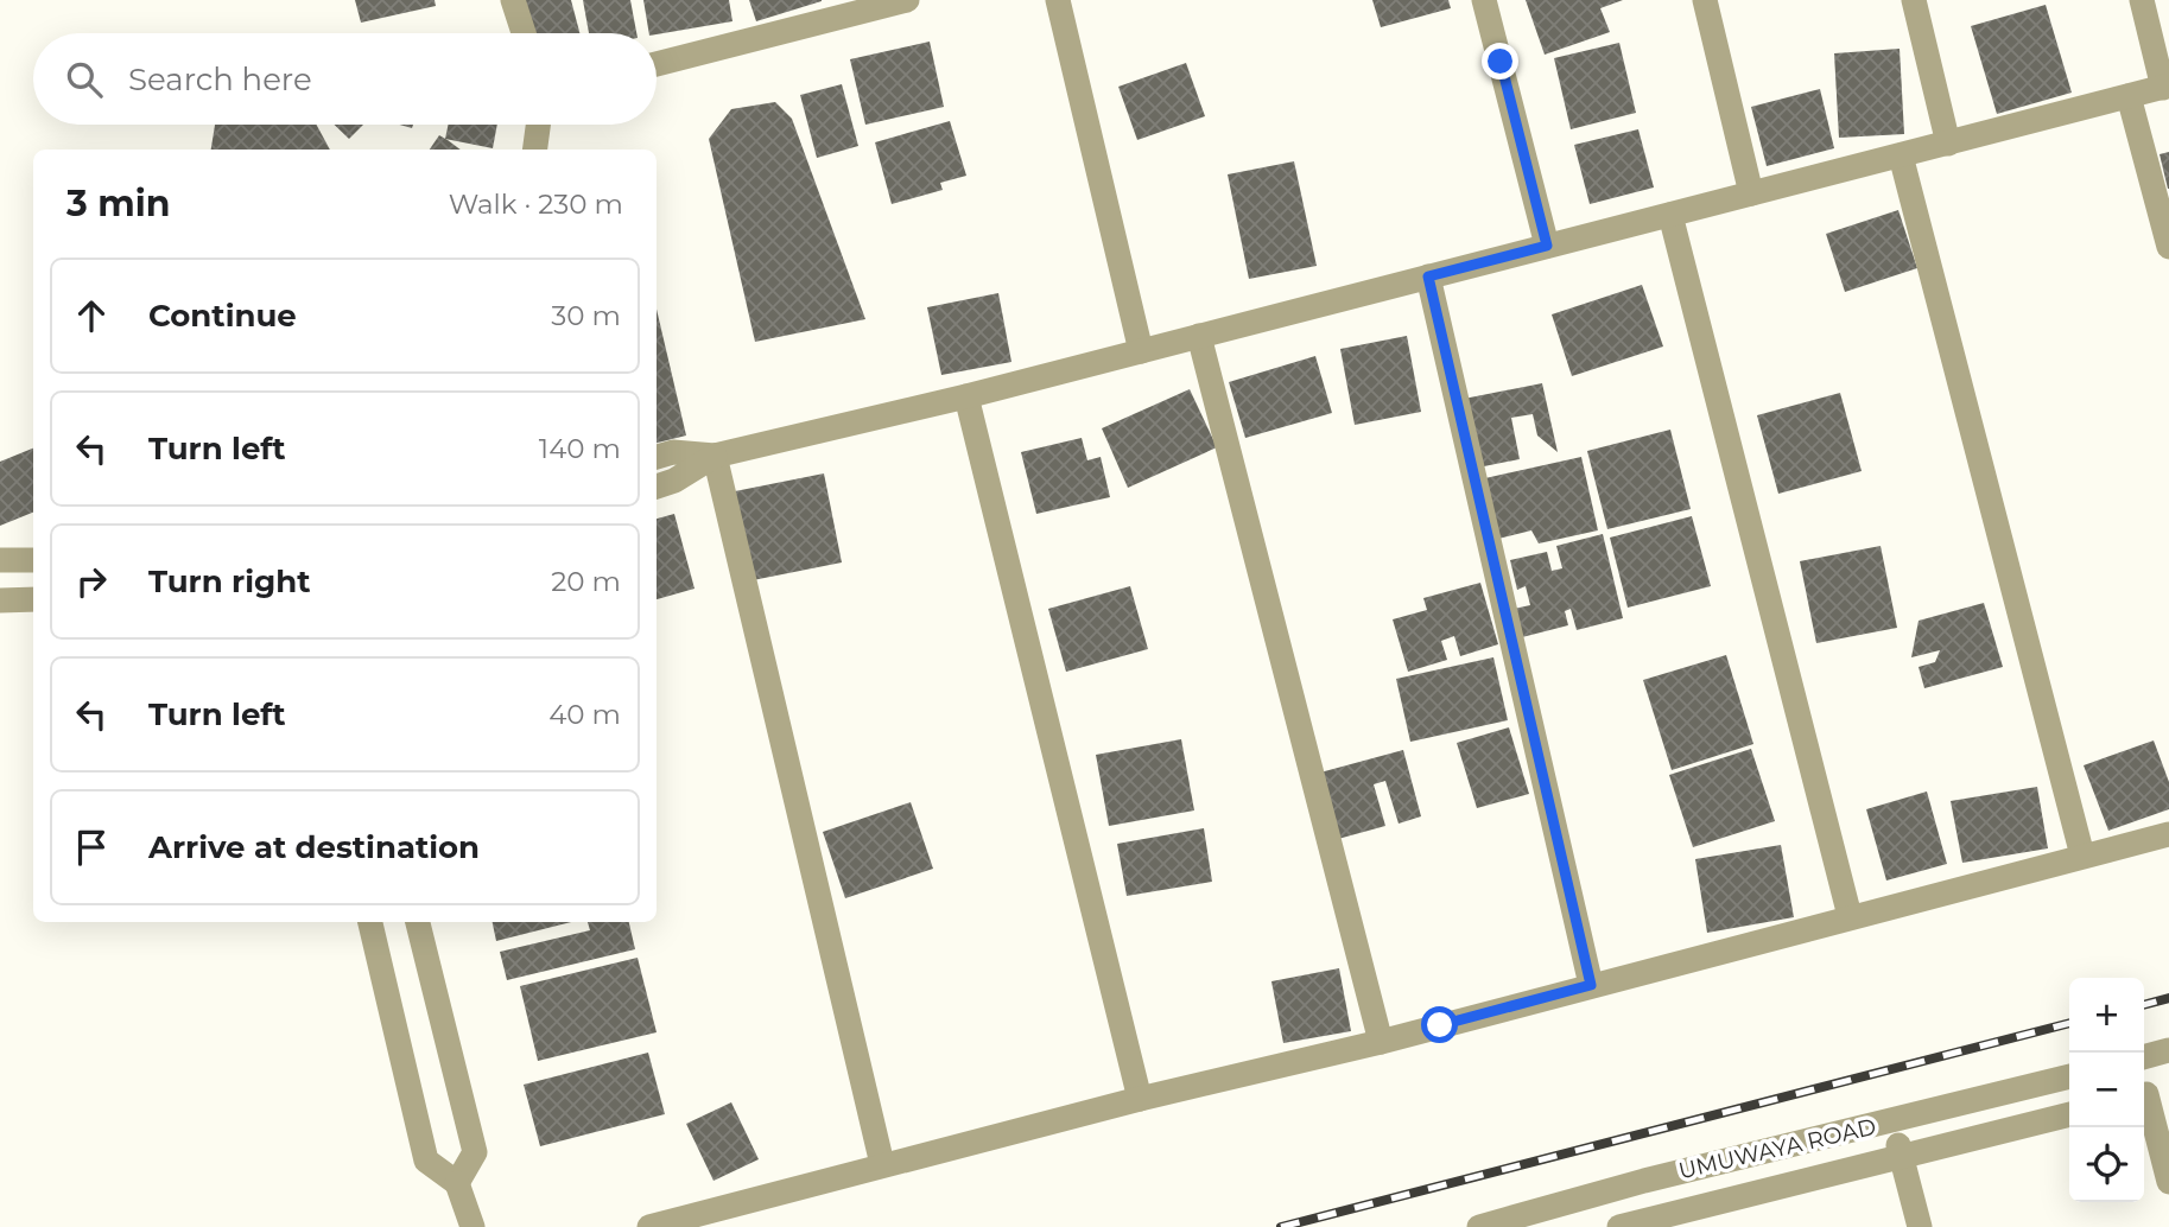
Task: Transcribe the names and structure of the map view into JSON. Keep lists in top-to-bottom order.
{
  "streets": {
    "street": ["UMUWAYA ROAD"]
  },
  "page": {
    "search": "Search here",
    "heading": ["3 min", "Walk · 230 m"],
    "list": [
      ["Continue", "30 m"],
      ["Turn left", "140 m"],
      ["Turn right", "20 m"],
      ["Turn left", "40 m"],
      "Arrive at destination"
    ],
    "map_buttons": ["+", "−"]
  }
}
